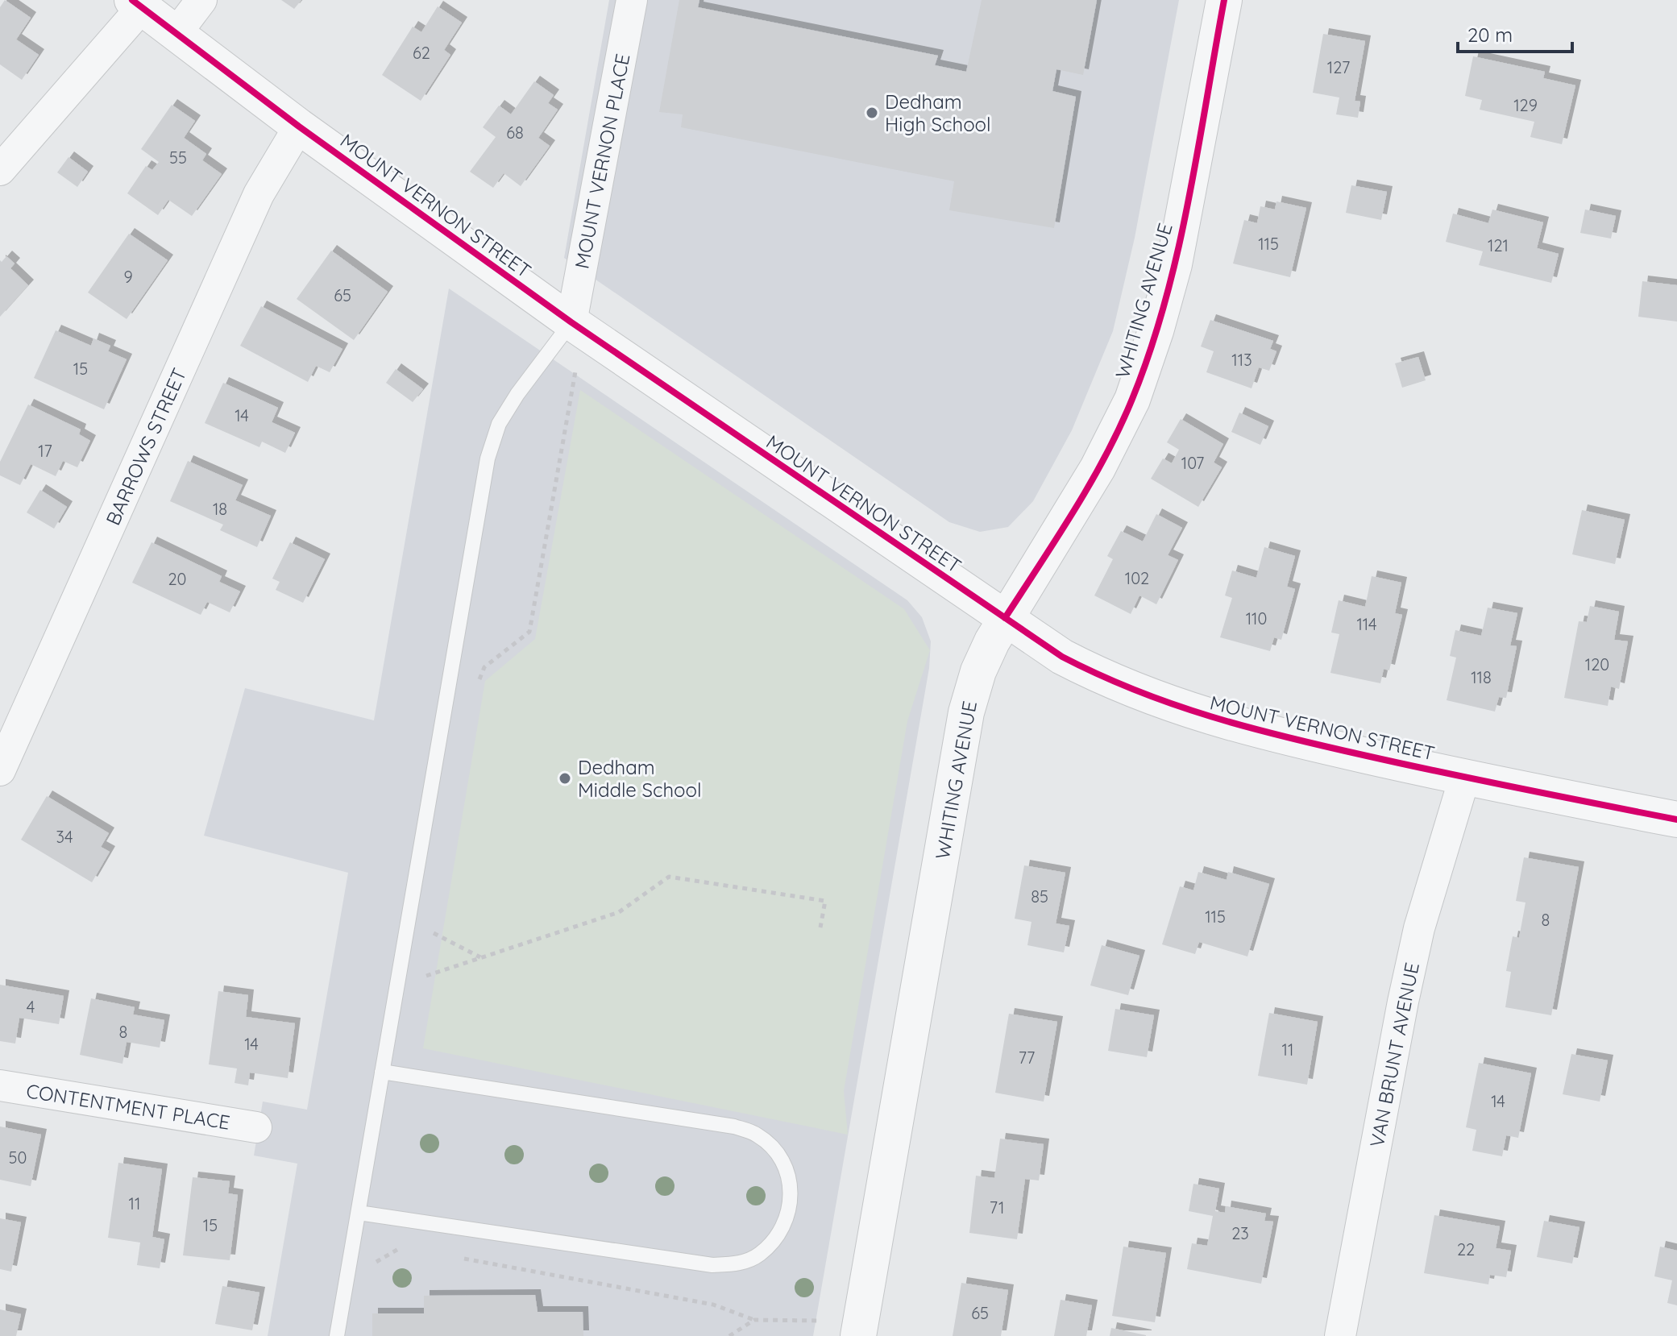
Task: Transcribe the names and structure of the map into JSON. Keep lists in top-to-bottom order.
{
  "streets": {
    "street": [
      "MOUNT VERNON PLACE",
      "MOUNT VERNON STREET",
      "WHITING AVENUE",
      "BARROWS STREET",
      "VAN BRUNT AVENUE",
      "CONTENTMENT PLACE"
    ]
  },
  "crossings": [
    ["MOUNT VERNON PLACE", "MOUNT VERNON STREET"],
    ["MOUNT VERNON STREET", "WHITING AVENUE"],
    ["MOUNT VERNON STREET", "BARROWS STREET"],
    ["MOUNT VERNON STREET", "VAN BRUNT AVENUE"]
  ],
  "places": ["Dedham High School", "Dedham Middle School"],
  "house_numbers": [
    "62",
    "127",
    "129",
    "68",
    "55",
    "115",
    "121",
    "9",
    "65",
    "113",
    "15",
    "14",
    "17",
    "107",
    "18",
    "102",
    "20",
    "110",
    "114",
    "120",
    "118",
    "34",
    "85",
    "115",
    "8",
    "4",
    "8",
    "14",
    "11",
    "77",
    "14",
    "50",
    "11",
    "71",
    "15",
    "23",
    "22",
    "65"
  ],
  "scale_bar": "20 m"
}
